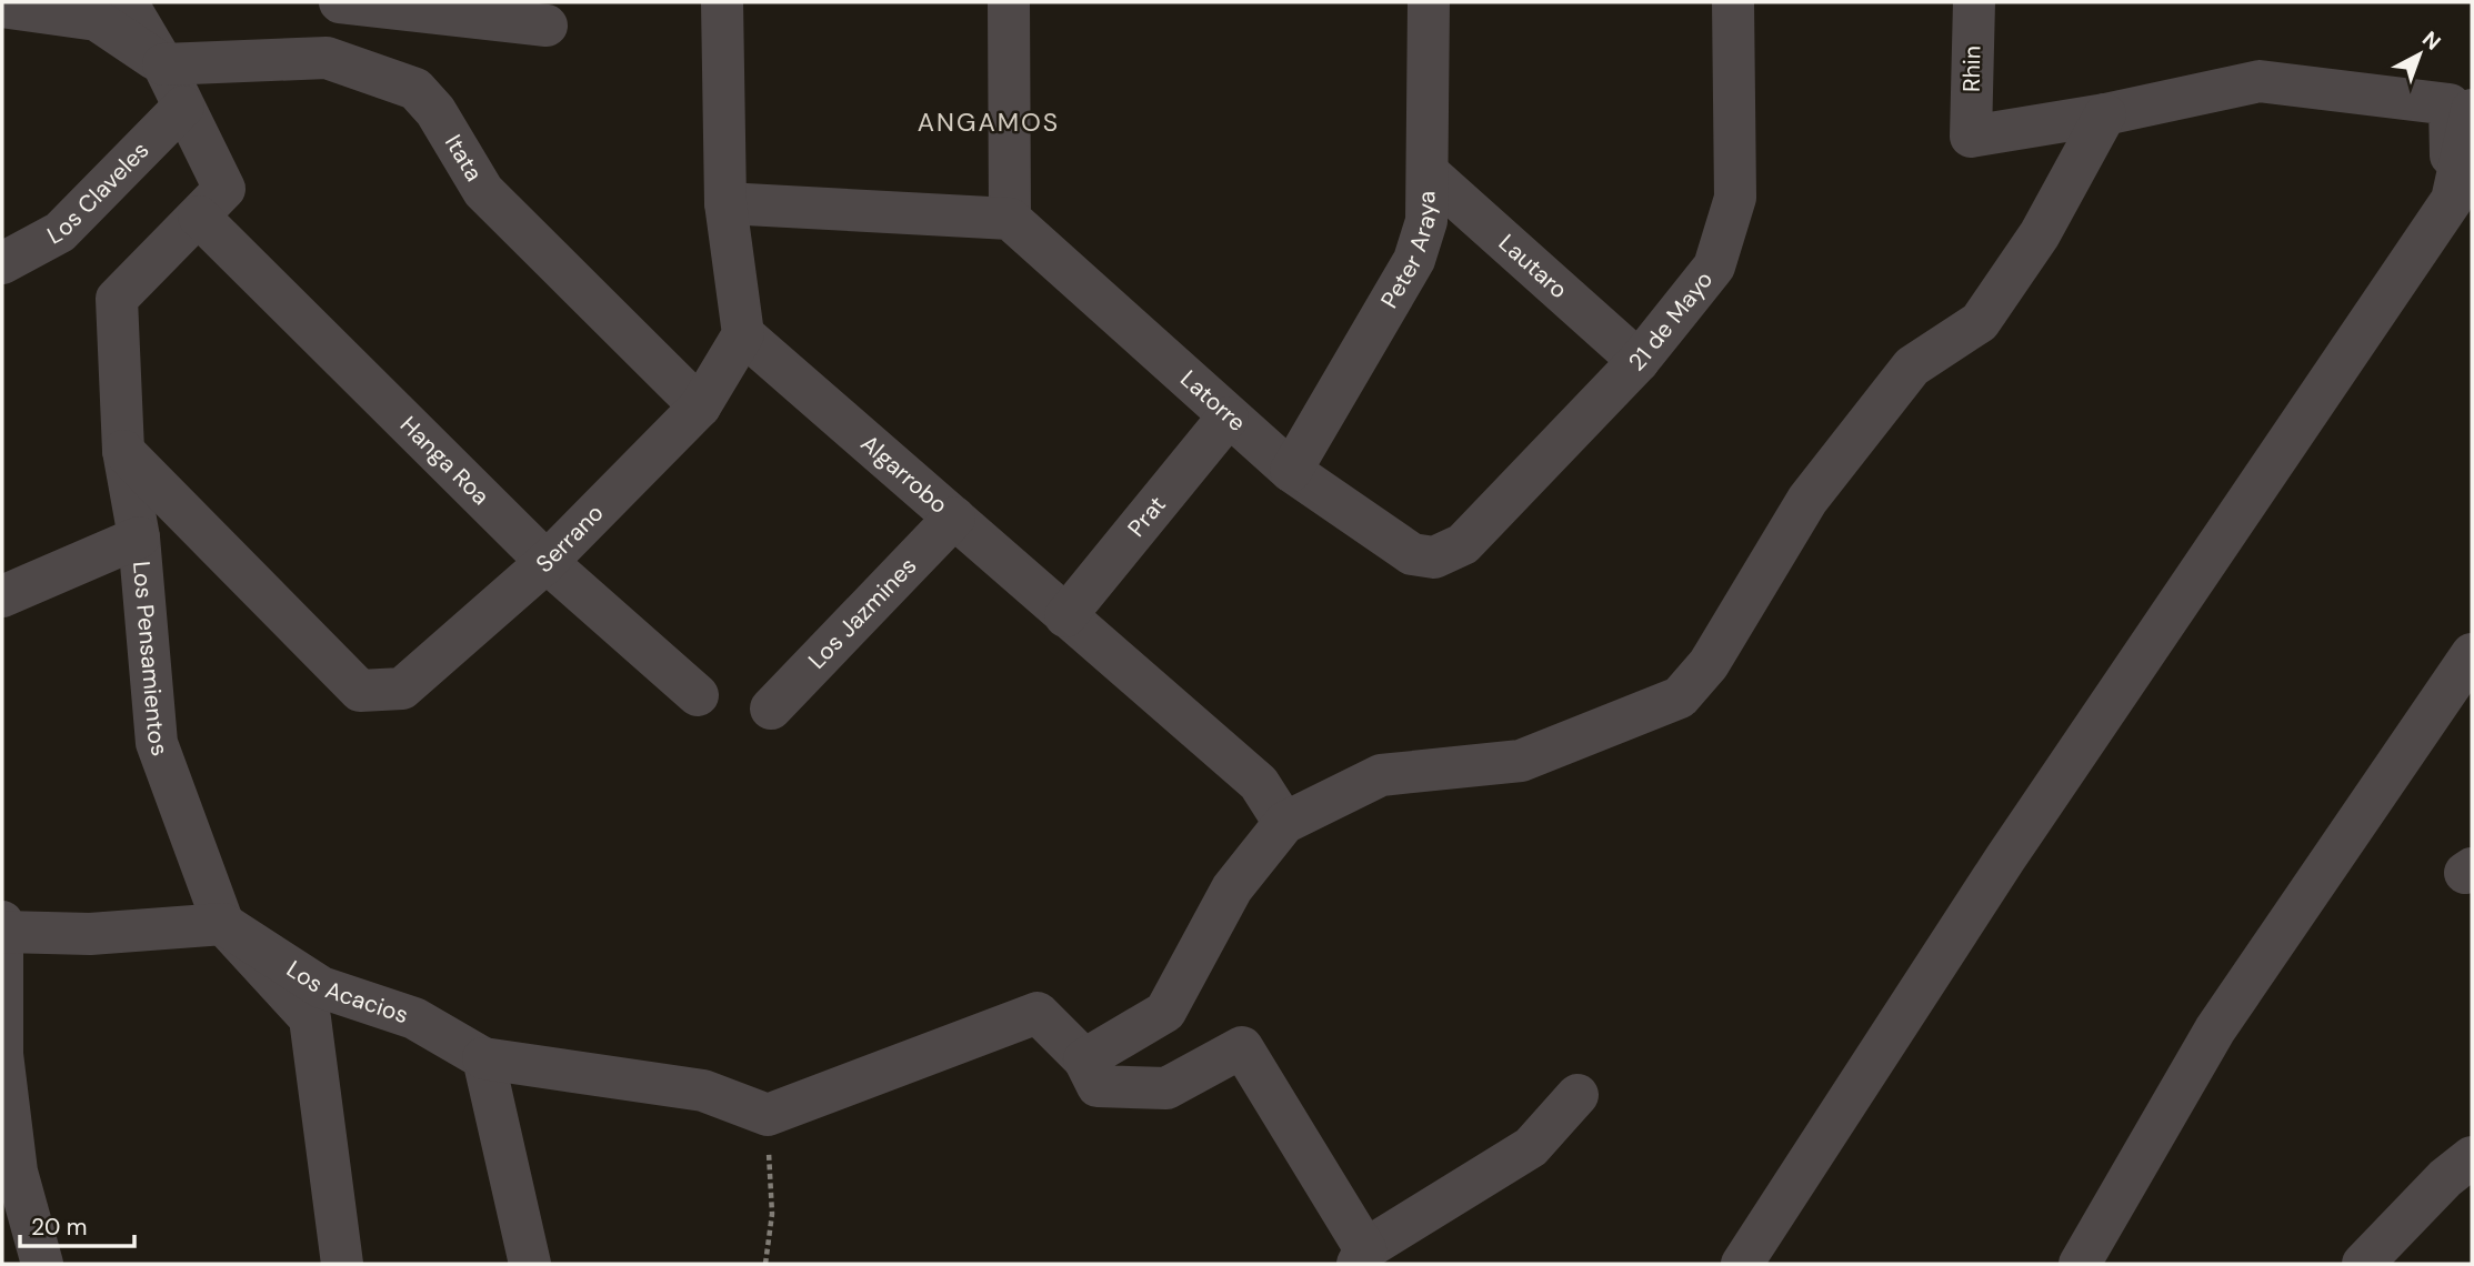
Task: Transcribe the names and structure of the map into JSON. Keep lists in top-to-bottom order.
{
  "streets": {
    "street": [
      "Rhin",
      "Itata",
      "Los Claveles",
      "Peter Araya",
      "Lautaro",
      "21 de Mayo",
      "Latorre",
      "Hanga Roa",
      "Algarrobo",
      "Prat",
      "Serrano",
      "Los Jazmines",
      "Los Pensamientos",
      "Los Acacios"
    ]
  },
  "crossings": [
    ["Itata", "Serrano"],
    ["Itata", "Los Pensamientos"],
    ["Los Claveles", "Los Pensamientos"],
    ["Peter Araya", "Lautaro"],
    ["Peter Araya", "Latorre"],
    ["Lautaro", "21 de Mayo"],
    ["21 de Mayo", "Latorre"],
    ["Latorre", "Prat"],
    ["Hanga Roa", "Serrano"],
    ["Hanga Roa", "Los Pensamientos"],
    ["Algarrobo", "Prat"],
    ["Algarrobo", "Serrano"],
    ["Algarrobo", "Los Jazmines"],
    ["Serrano", "Los Pensamientos"],
    ["Los Pensamientos", "Los Acacios"]
  ],
  "districts": ["ANGAMOS"],
  "scale_bar": "20 m",
  "north": "top right"
}
